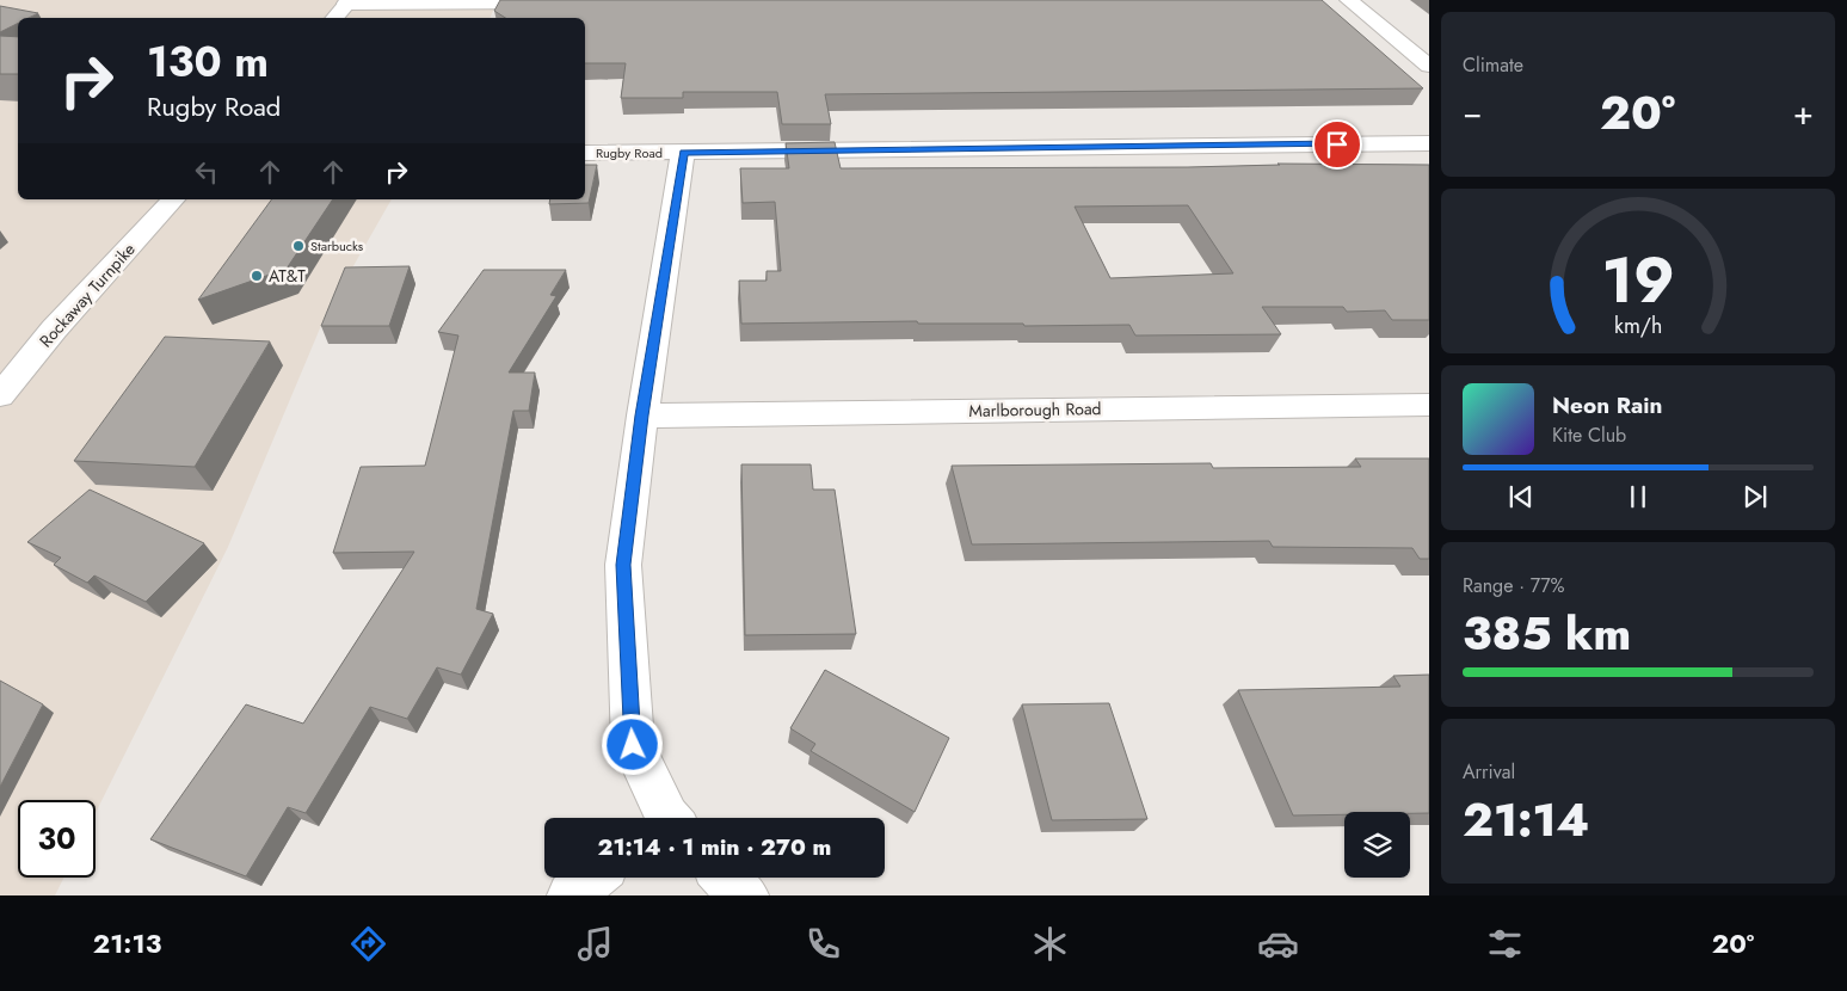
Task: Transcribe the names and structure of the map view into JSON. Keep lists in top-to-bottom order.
{
  "streets": {
    "street": ["Rugby Road", "Rockaway Turnpike", "Marlborough Road"]
  },
  "places": ["Starbucks", "AT&T"],
  "page": {
    "tile": [
      "Climate",
      ["Range · 77%", "385 km"],
      ["Arrival", "21:14"]
    ],
    "turn": ["130 m", "Rugby Road"],
    "heat": ["−", "20°", "+"],
    "song": ["Neon Rain", "Kite Club"],
    "limit": "30",
    "trip": "21:14 · 1 min · 270 m",
    "tabs": ["21:13", "20°"],
    "gauge": ["19", "km/h"]
  }
}
